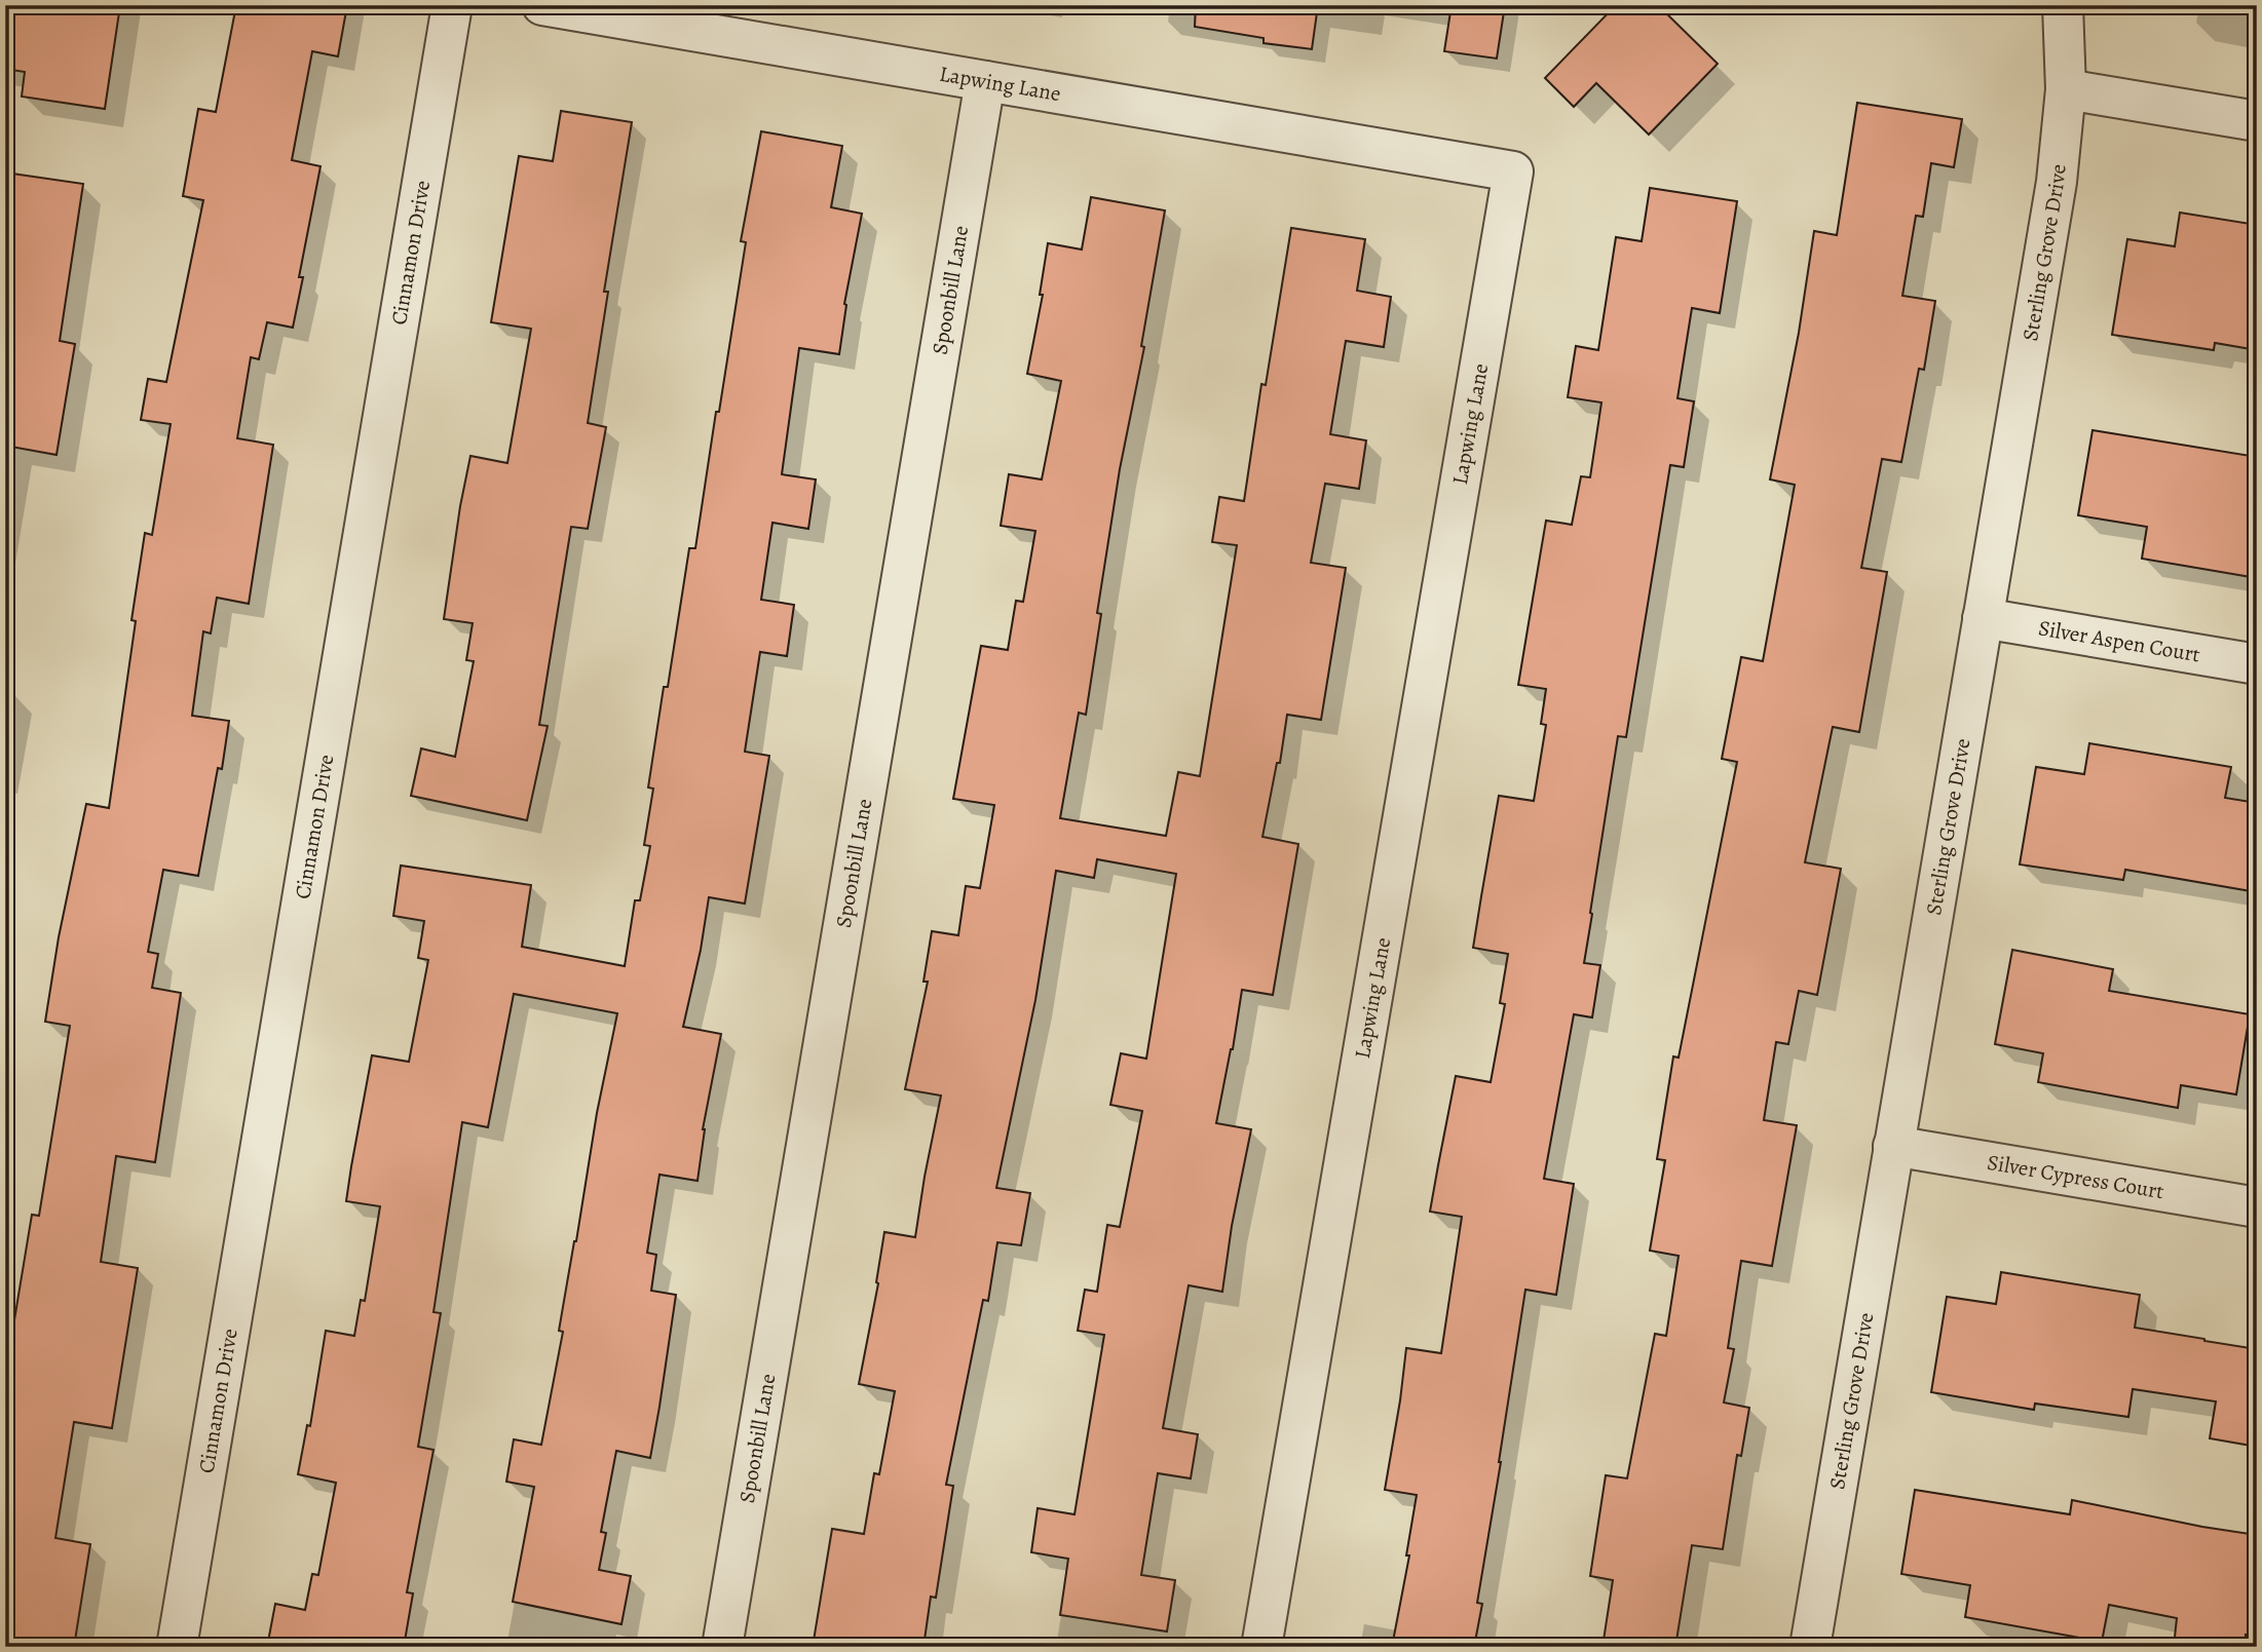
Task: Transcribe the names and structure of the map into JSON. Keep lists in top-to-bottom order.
{
  "streets": {
    "street": [
      "Lapwing Lane",
      "Cinnamon Drive",
      "Sterling Grove Drive",
      "Spoonbill Lane",
      "Silver Aspen Court",
      "Silver Cypress Court"
    ]
  },
  "crossings": [
    ["Lapwing Lane", "Spoonbill Lane"],
    ["Sterling Grove Drive", "Silver Aspen Court"],
    ["Sterling Grove Drive", "Silver Cypress Court"]
  ]
}
